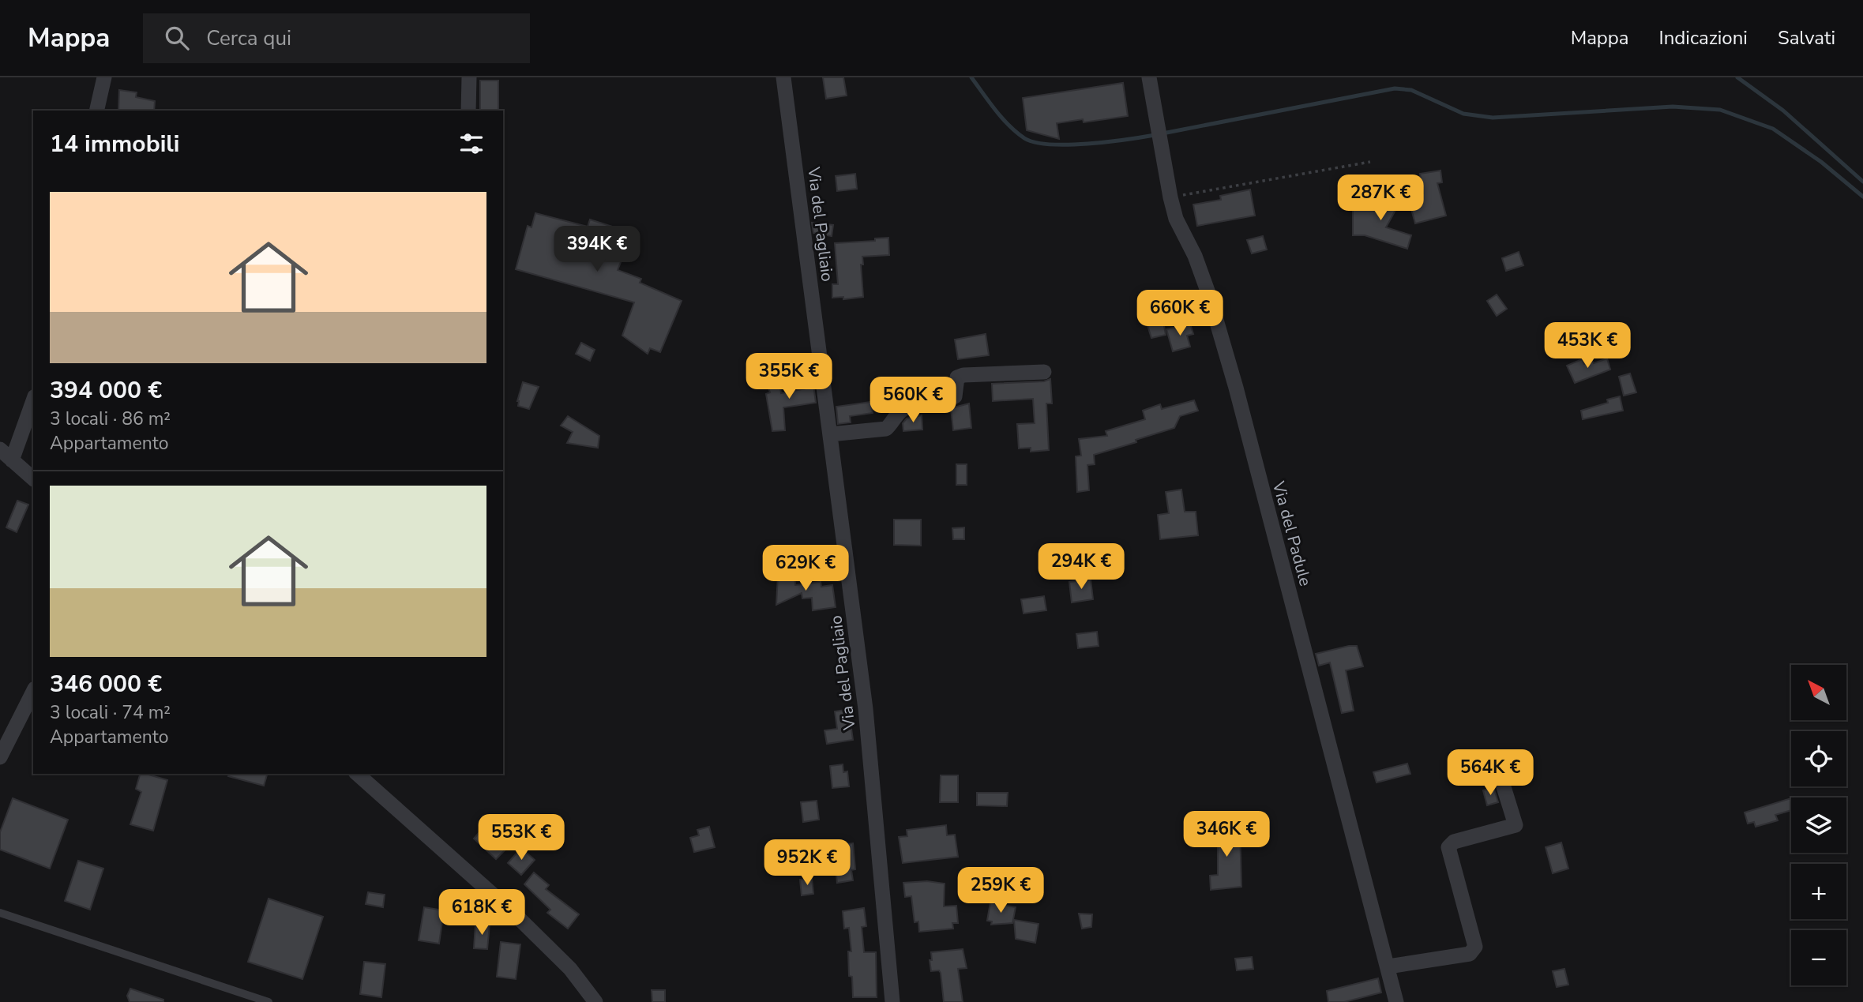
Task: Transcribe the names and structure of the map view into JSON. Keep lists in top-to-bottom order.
{
  "streets": {
    "street": ["Via del Pagliaio", "Via del Padule"]
  },
  "north": "top left",
  "page": {
    "header": "Mappa",
    "search": "Cerca qui",
    "nav": ["Mappa", "Indicazioni", "Salvati"],
    "heading": "14 immobili",
    "price": [
      "287K €",
      "394K €",
      "660K €",
      "453K €",
      "355K €",
      "560K €",
      "294K €",
      "629K €",
      "564K €",
      "346K €",
      "553K €",
      "952K €",
      "259K €",
      "618K €"
    ],
    "list": [
      {
        "name": "394 000 €",
        "note": "3 locali · 86 m² · Appartamento"
      },
      {
        "name": "346 000 €",
        "note": "3 locali · 74 m² · Appartamento"
      }
    ],
    "map_buttons": ["+", "−"]
  }
}
